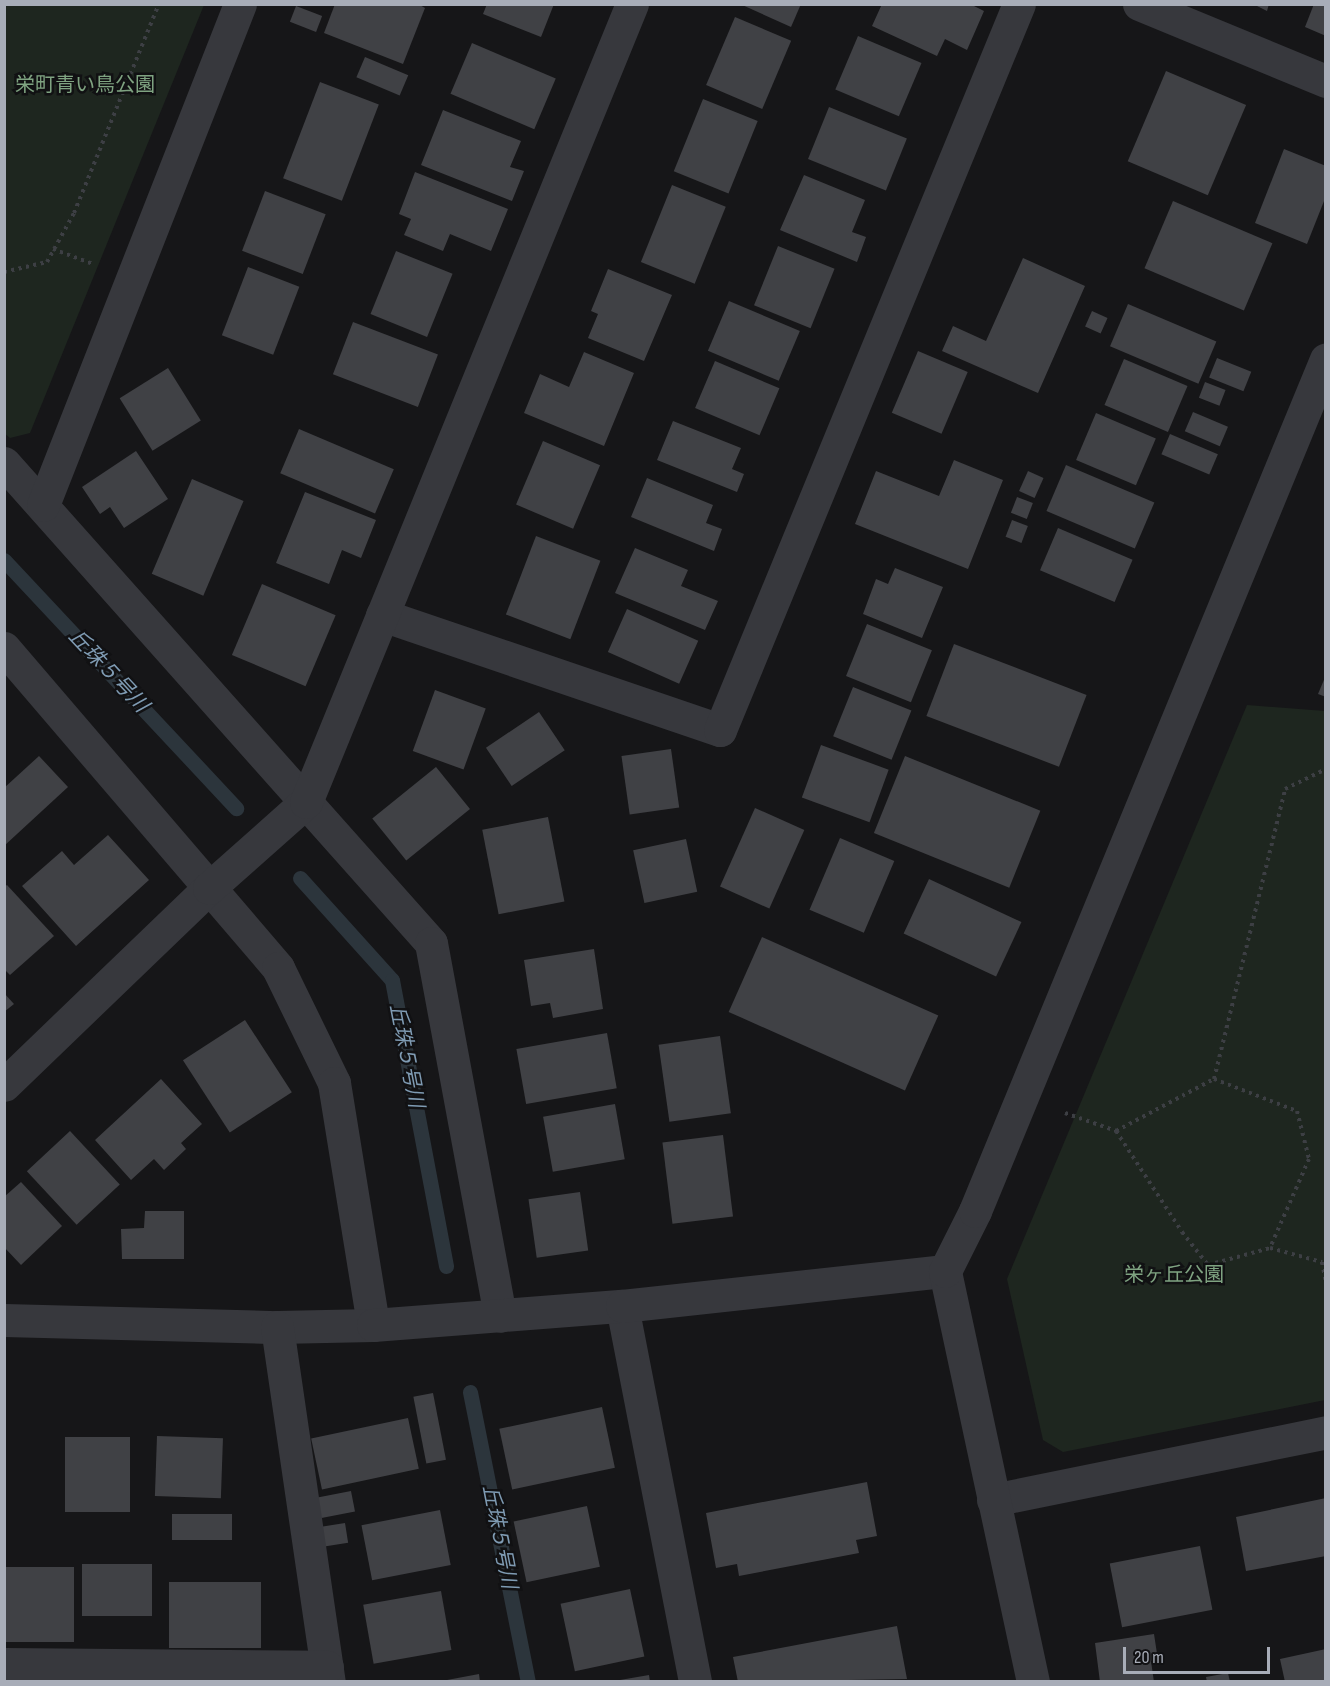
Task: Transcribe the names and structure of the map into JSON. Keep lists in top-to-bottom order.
{
  "water": ["丘珠５号川"],
  "parks": ["栄町青い鳥公園", "栄ヶ丘公園"],
  "scale_bar": "20 m"
}
